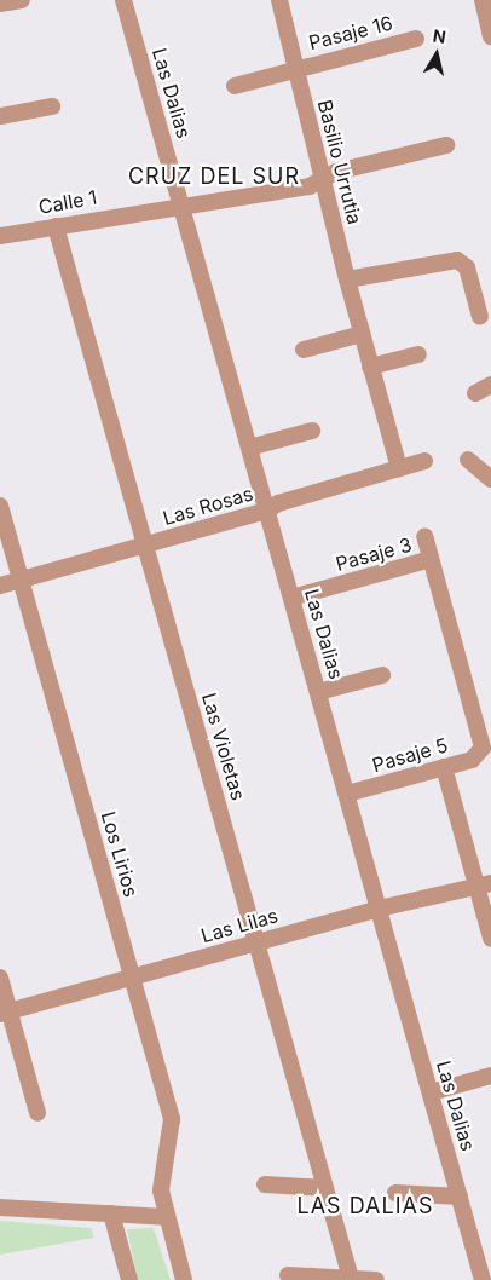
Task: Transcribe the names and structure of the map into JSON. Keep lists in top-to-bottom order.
{
  "streets": {
    "street": [
      "Pasaje 16",
      "Las Dalias",
      "Basilio Urrutia",
      "Calle 1",
      "Las Rosas",
      "Pasaje 3",
      "Las Violetas",
      "Pasaje 5",
      "Los Lirios",
      "Las Lilas"
    ]
  },
  "crossings": [
    ["Pasaje 16", "Basilio Urrutia"],
    ["Las Dalias", "Calle 1"],
    ["Las Dalias", "Las Rosas"],
    ["Las Dalias", "Pasaje 3"],
    ["Las Dalias", "Pasaje 5"],
    ["Las Dalias", "Las Lilas"],
    ["Basilio Urrutia", "Calle 1"],
    ["Basilio Urrutia", "Las Rosas"],
    ["Calle 1", "Las Violetas"],
    ["Las Rosas", "Las Violetas"],
    ["Las Rosas", "Los Lirios"],
    ["Pasaje 3", "Pasaje 5"],
    ["Las Violetas", "Las Lilas"],
    ["Los Lirios", "Las Lilas"]
  ],
  "districts": ["CRUZ DEL SUR", "LAS DALIAS"],
  "north": "top"
}
